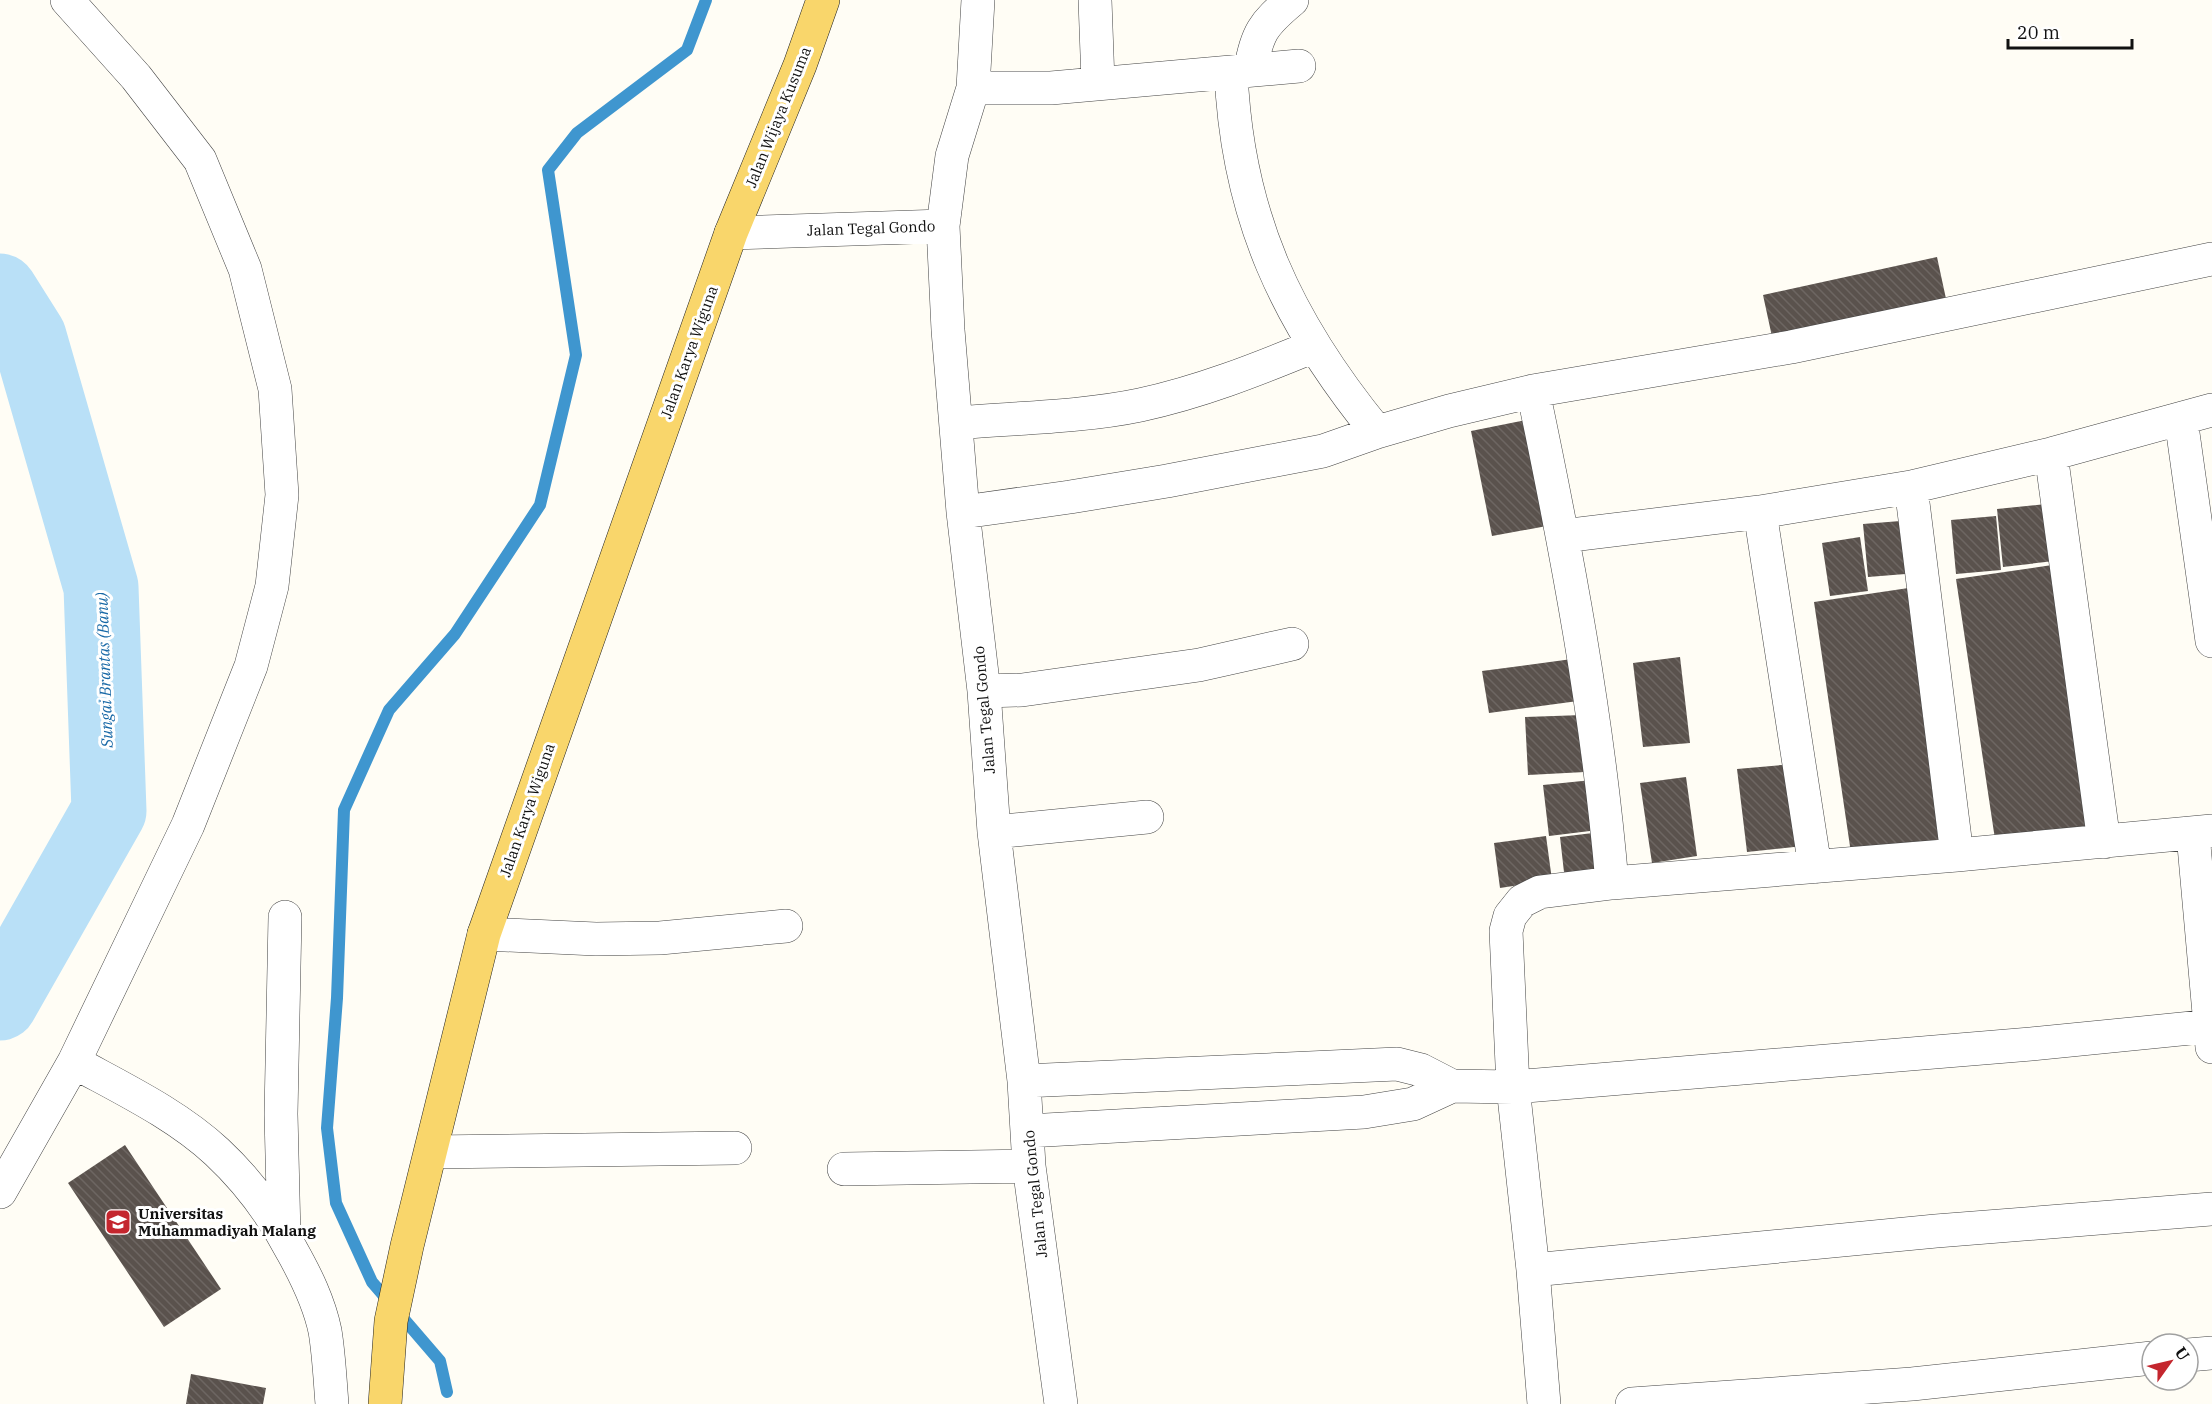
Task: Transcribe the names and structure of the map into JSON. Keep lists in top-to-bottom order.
{
  "streets": {
    "main road": ["Jalan Wijaya Kusuma", "Jalan Karya Wiguna"],
    "street": ["Jalan Tegal Gondo"]
  },
  "crossings": [
    ["Jalan Wijaya Kusuma", "Jalan Tegal Gondo"],
    ["Jalan Wijaya Kusuma", "Jalan Karya Wiguna"],
    ["Jalan Tegal Gondo", "Jalan Karya Wiguna"]
  ],
  "water": ["Sungai Brantas (Banu)"],
  "places": {
    "school or university": ["Universitas Muhammadiyah Malang"]
  },
  "scale_bar": "20 m",
  "north": "top right"
}
